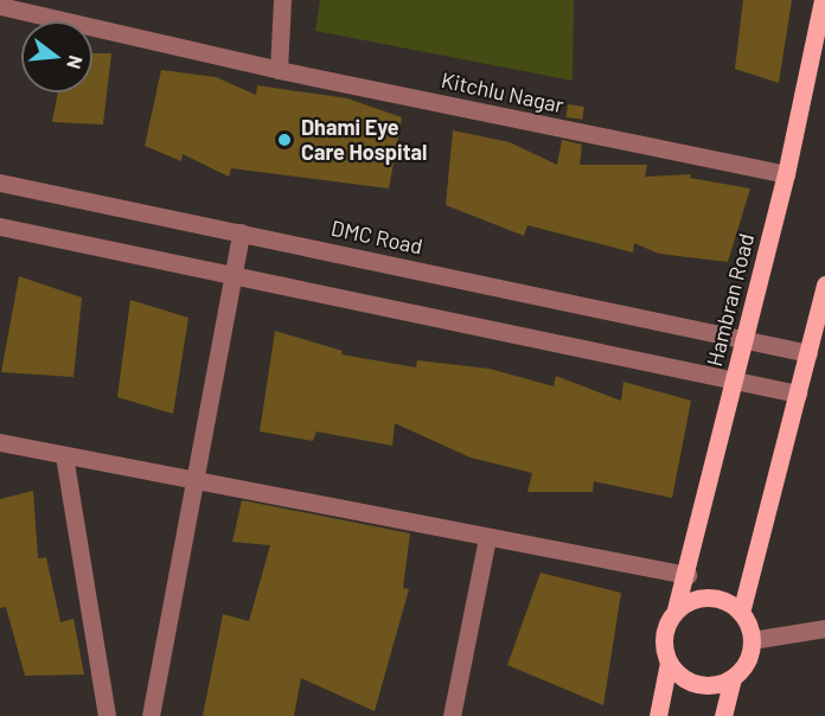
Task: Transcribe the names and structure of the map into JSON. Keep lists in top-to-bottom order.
{
  "streets": {
    "main road": ["Hambran Road"],
    "street": ["Kitchlu Nagar", "DMC Road"]
  },
  "crossings": [
    ["Kitchlu Nagar", "Hambran Road"],
    ["DMC Road", "Hambran Road"]
  ],
  "places": ["Dhami Eye Care Hospital"],
  "north": "right"
}
